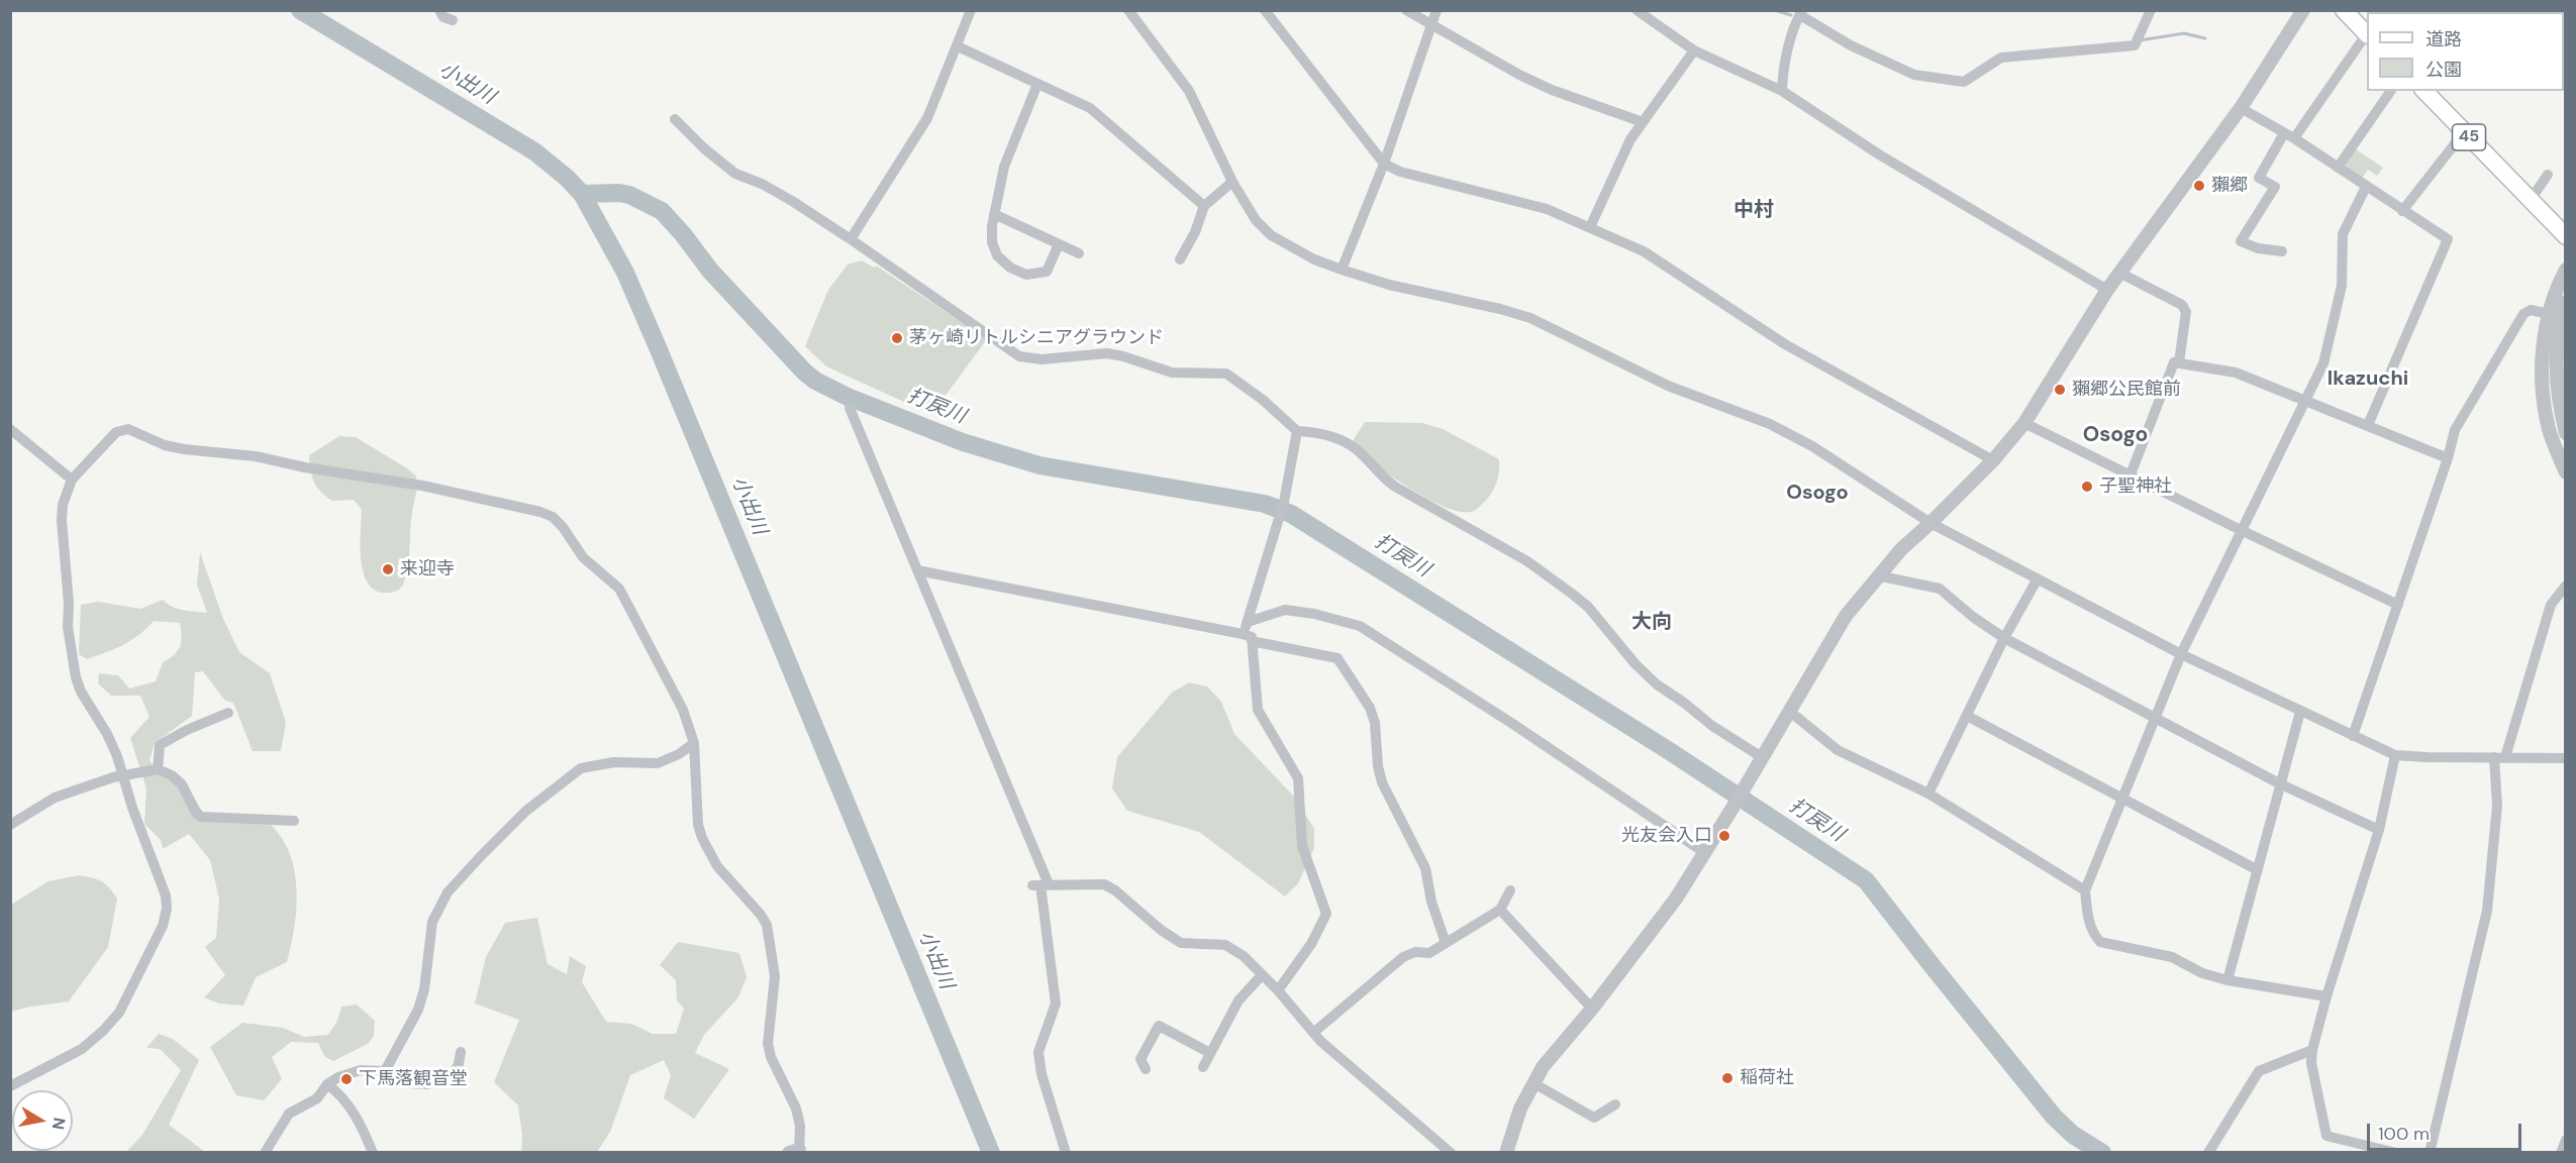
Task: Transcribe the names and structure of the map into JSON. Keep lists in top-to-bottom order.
{
  "streets": {
    "main road": ["45"]
  },
  "districts": [
    "中村",
    "Ikazuchi",
    "Osogo",
    "Osogo",
    "大向"
  ],
  "water": ["小出川", "打戻川"],
  "places": [
    "獺郷",
    "茅ヶ崎リトルシニアグラウンド",
    "獺郷公民館前",
    "子聖神社",
    "来迎寺",
    "光友会入口",
    "稲荷社",
    "下馬落観音堂"
  ],
  "legend": ["道路", "公園"],
  "scale_bar": "100 m",
  "north": "right"
}
